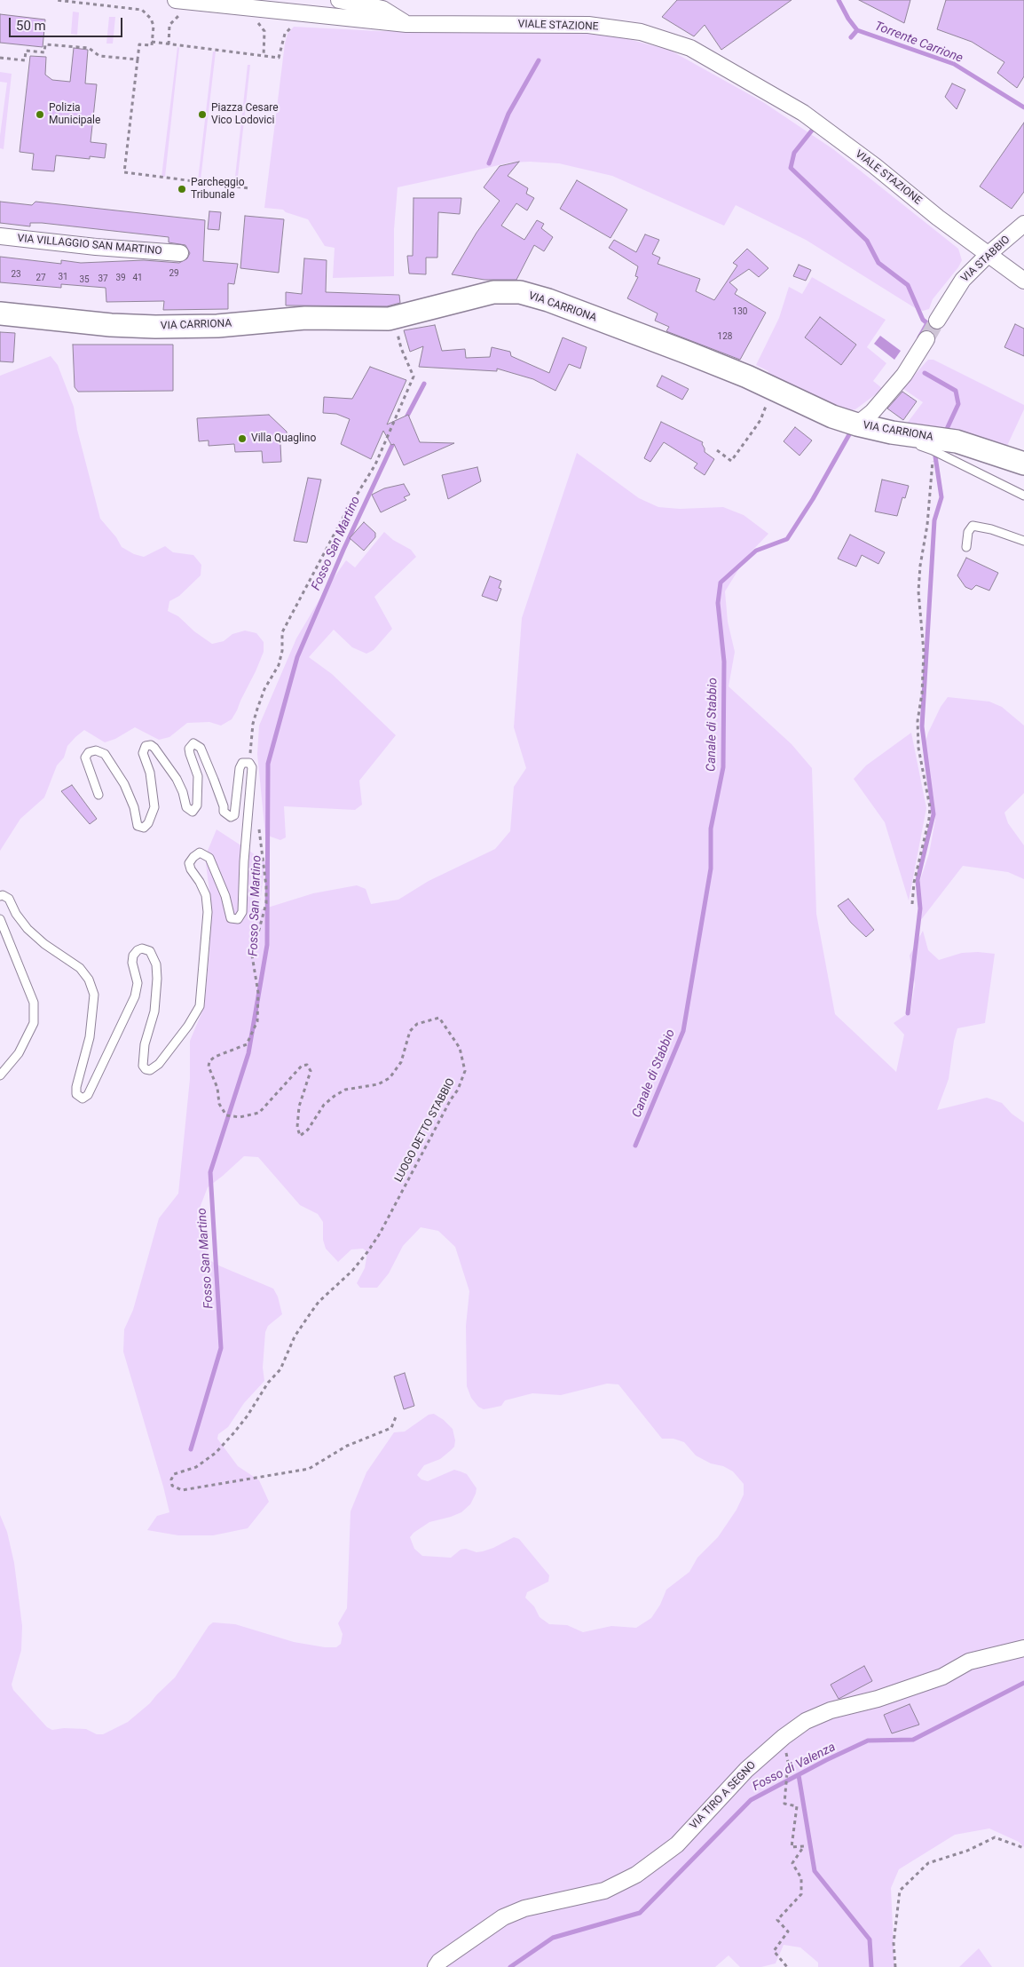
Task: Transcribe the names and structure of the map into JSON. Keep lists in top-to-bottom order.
{
  "streets": {
    "main road": ["VIA CARRIONA"],
    "street": [
      "VIALE STAZIONE",
      "VIA VILLAGGIO SAN MARTINO",
      "VIA STABBIO",
      "VIA TIRO A SEGNO"
    ],
    "path": ["LUOGO DETTO STABBIO"]
  },
  "crossings": [
    ["VIALE STAZIONE", "VIA STABBIO"]
  ],
  "water": [
    "Torrente Carrione",
    "Fosso San Martino",
    "Canale di Stabbio",
    "Fosso di Valenza"
  ],
  "places": [
    "Polizia Municipale",
    "Piazza Cesare Vico Lodovici",
    "Parcheggio Tribunale",
    "Villa Quaglino"
  ],
  "house_numbers": [
    "29",
    "23",
    "31",
    "27",
    "39",
    "41",
    "37",
    "35",
    "130",
    "128"
  ],
  "scale_bar": "50 m"
}
